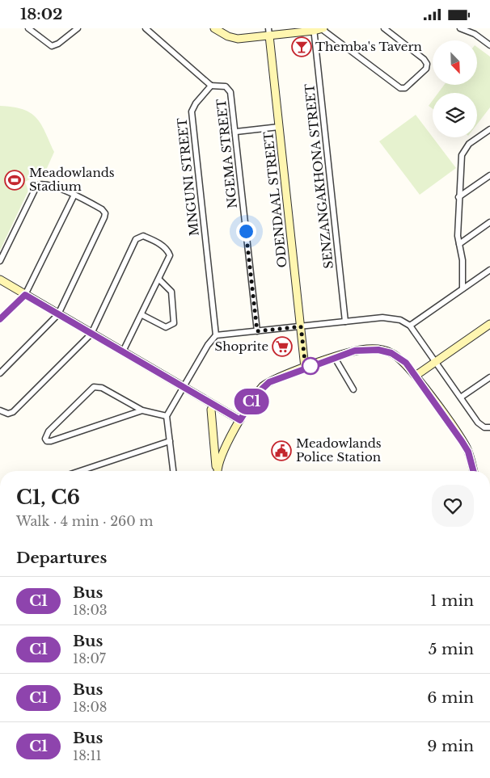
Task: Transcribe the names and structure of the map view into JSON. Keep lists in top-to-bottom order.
{
  "streets": {
    "street": [
      "NGEMA STREET",
      "SENZANGAKHONA STREET",
      "MNGUNI STREET",
      "ODENDAAL STREET"
    ]
  },
  "crossings": [
    ["NGEMA STREET", "MNGUNI STREET"]
  ],
  "places": {
    "bar": ["Themba's Tavern"],
    "sports": ["Meadowlands Stadium"],
    "supermarket": ["Shoprite"],
    "public building": ["Meadowlands Police Station"]
  },
  "lines": ["bus line C1"],
  "north": "bottom right",
  "page": {
    "status": "18:02",
    "on_map": "C1",
    "heading": [
      ["C1, C6", "Walk · 4 min · 260 m"],
      "Departures"
    ],
    "list": [
      {
        "mark": "C1",
        "name": "Bus",
        "note": "18:03",
        "value": "1 min"
      },
      {
        "mark": "C1",
        "name": "Bus",
        "note": "18:07",
        "value": "5 min"
      },
      {
        "mark": "C1",
        "name": "Bus",
        "note": "18:08",
        "value": "6 min"
      },
      {
        "mark": "C1",
        "name": "Bus",
        "note": "18:11",
        "value": "9 min"
      }
    ]
  }
}
